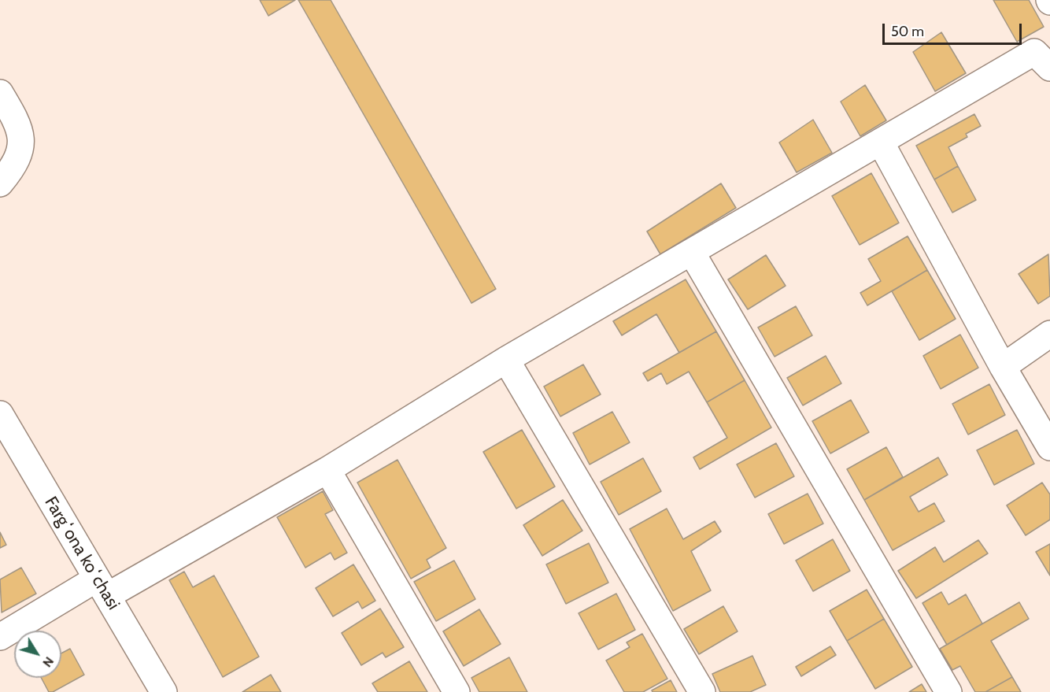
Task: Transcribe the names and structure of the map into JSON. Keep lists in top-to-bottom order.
{
  "streets": {
    "street": ["Fargʻona koʻchasi"]
  },
  "scale_bar": "50 m",
  "north": "bottom right"
}
